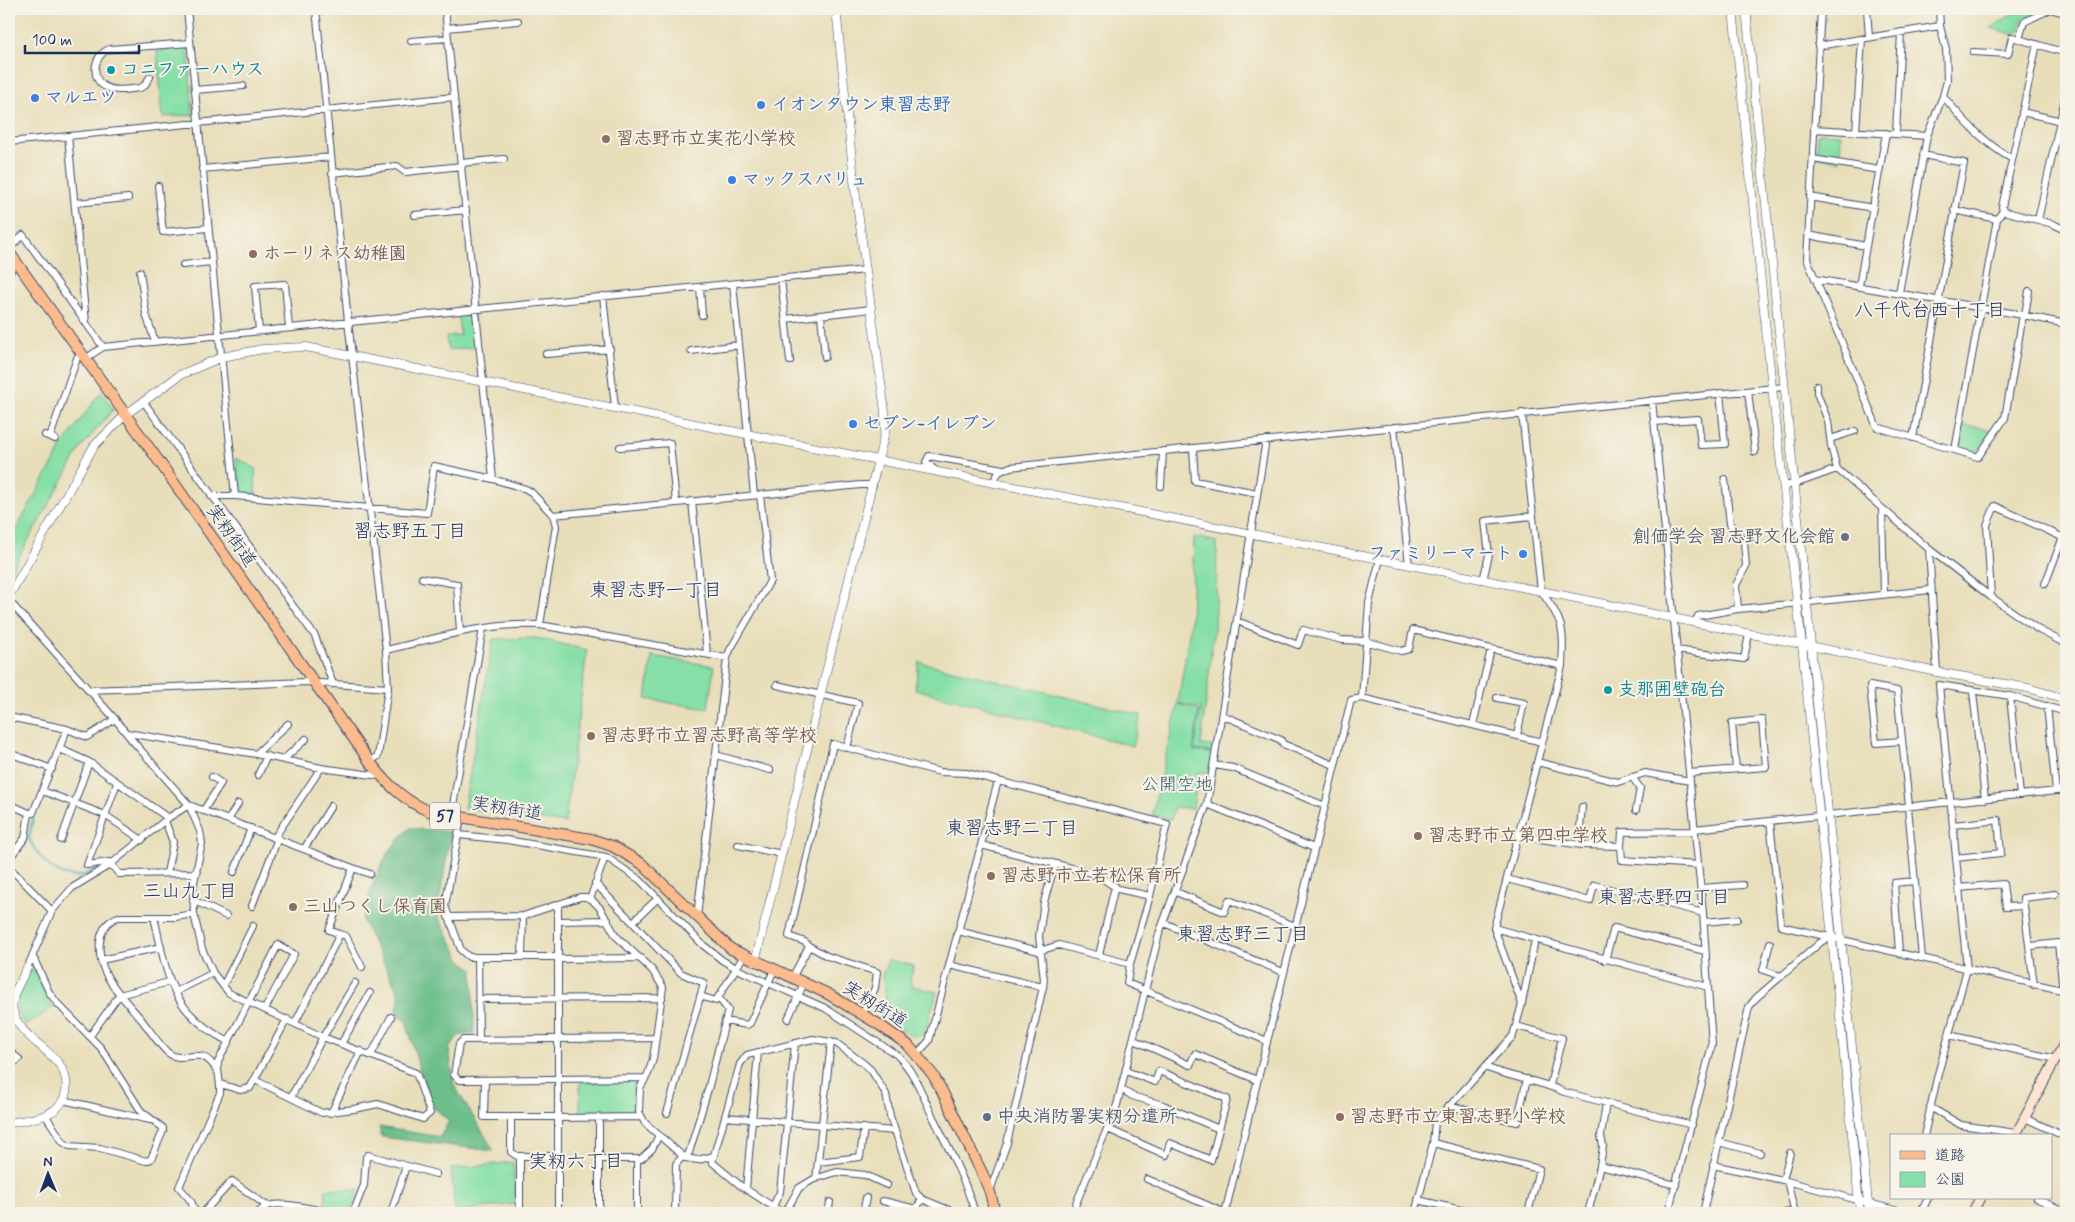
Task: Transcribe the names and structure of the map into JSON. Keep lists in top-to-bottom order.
{
  "streets": {
    "main road": ["実籾街道", "57"]
  },
  "districts": [
    "八千代台西十丁目",
    "習志野五丁目",
    "東習志野一丁目",
    "東習志野二丁目",
    "三山九丁目",
    "東習志野四丁目",
    "東習志野三丁目",
    "実籾六丁目"
  ],
  "parks": ["公開空地"],
  "places": [
    "コニファーハウス",
    "マルエツ",
    "イオンタウン東習志野",
    "習志野市立実花小学校",
    "マックスバリュ",
    "ホーリネス幼稚園",
    "セブン-イレブン",
    "創価学会 習志野文化会館",
    "ファミリーマート",
    "支那囲壁砲台",
    "習志野市立習志野高等学校",
    "習志野市立第四中学校",
    "習志野市立若松保育所",
    "三山つくし保育園",
    "中央消防署実籾分遣所",
    "習志野市立東習志野小学校"
  ],
  "legend": ["道路", "公園"],
  "scale_bar": "100 m",
  "north": "top"
}
